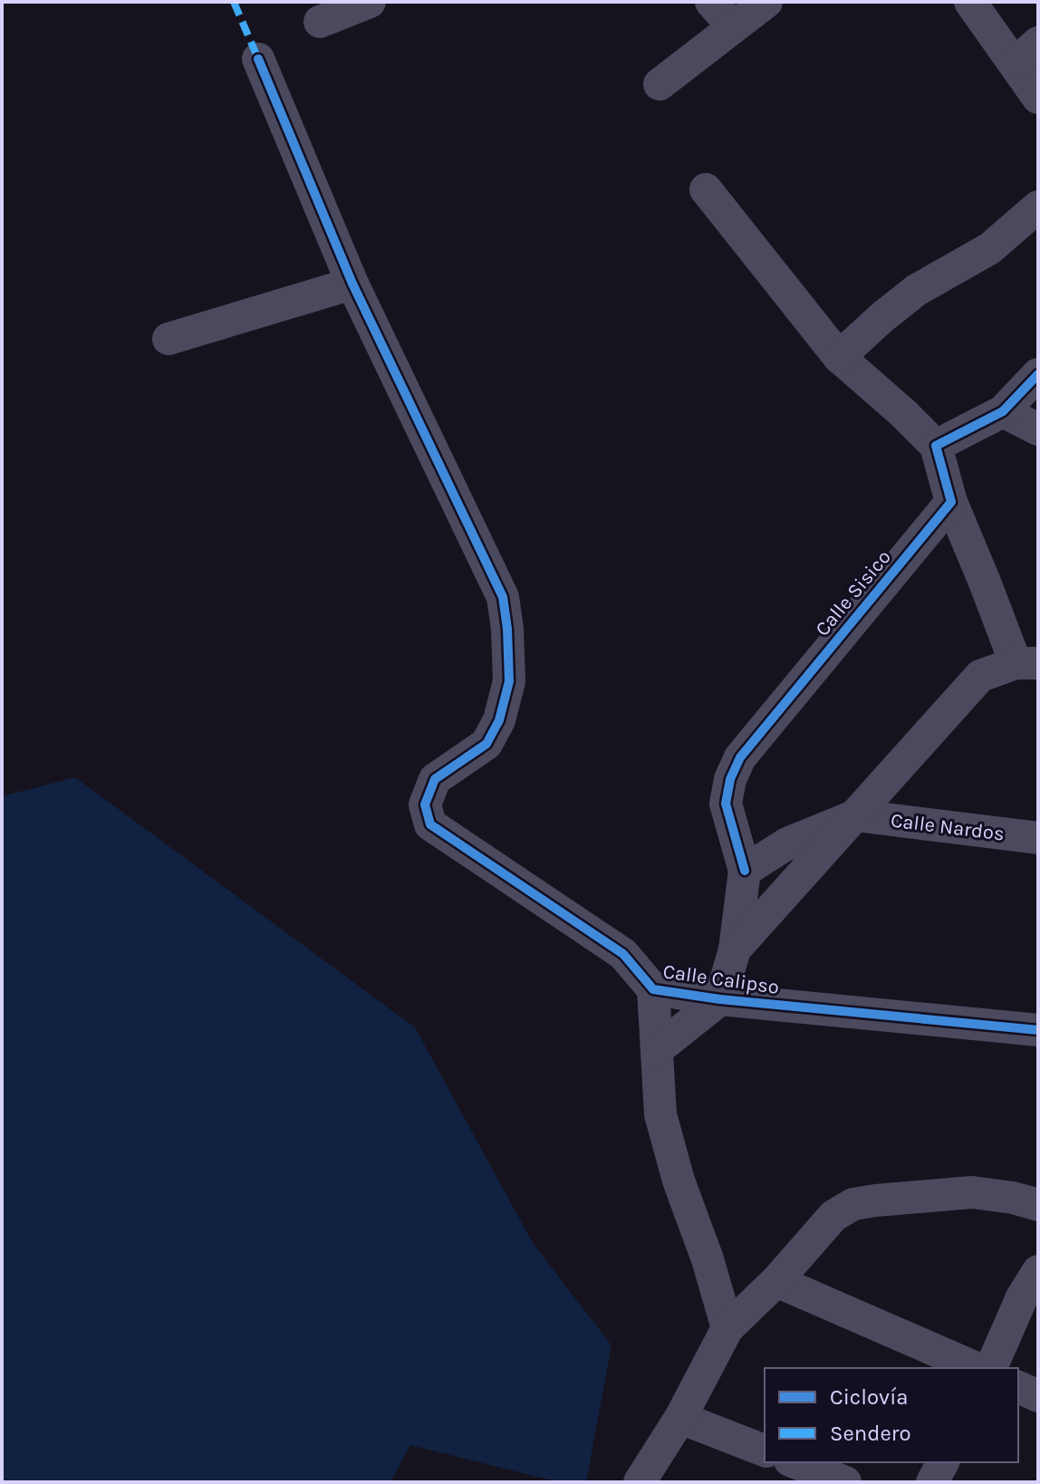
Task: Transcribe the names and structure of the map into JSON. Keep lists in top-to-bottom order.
{
  "streets": {
    "street": ["Calle Sisico", "Calle Nardos", "Calle Calipso"]
  },
  "legend": ["Ciclovía", "Sendero"]
}
